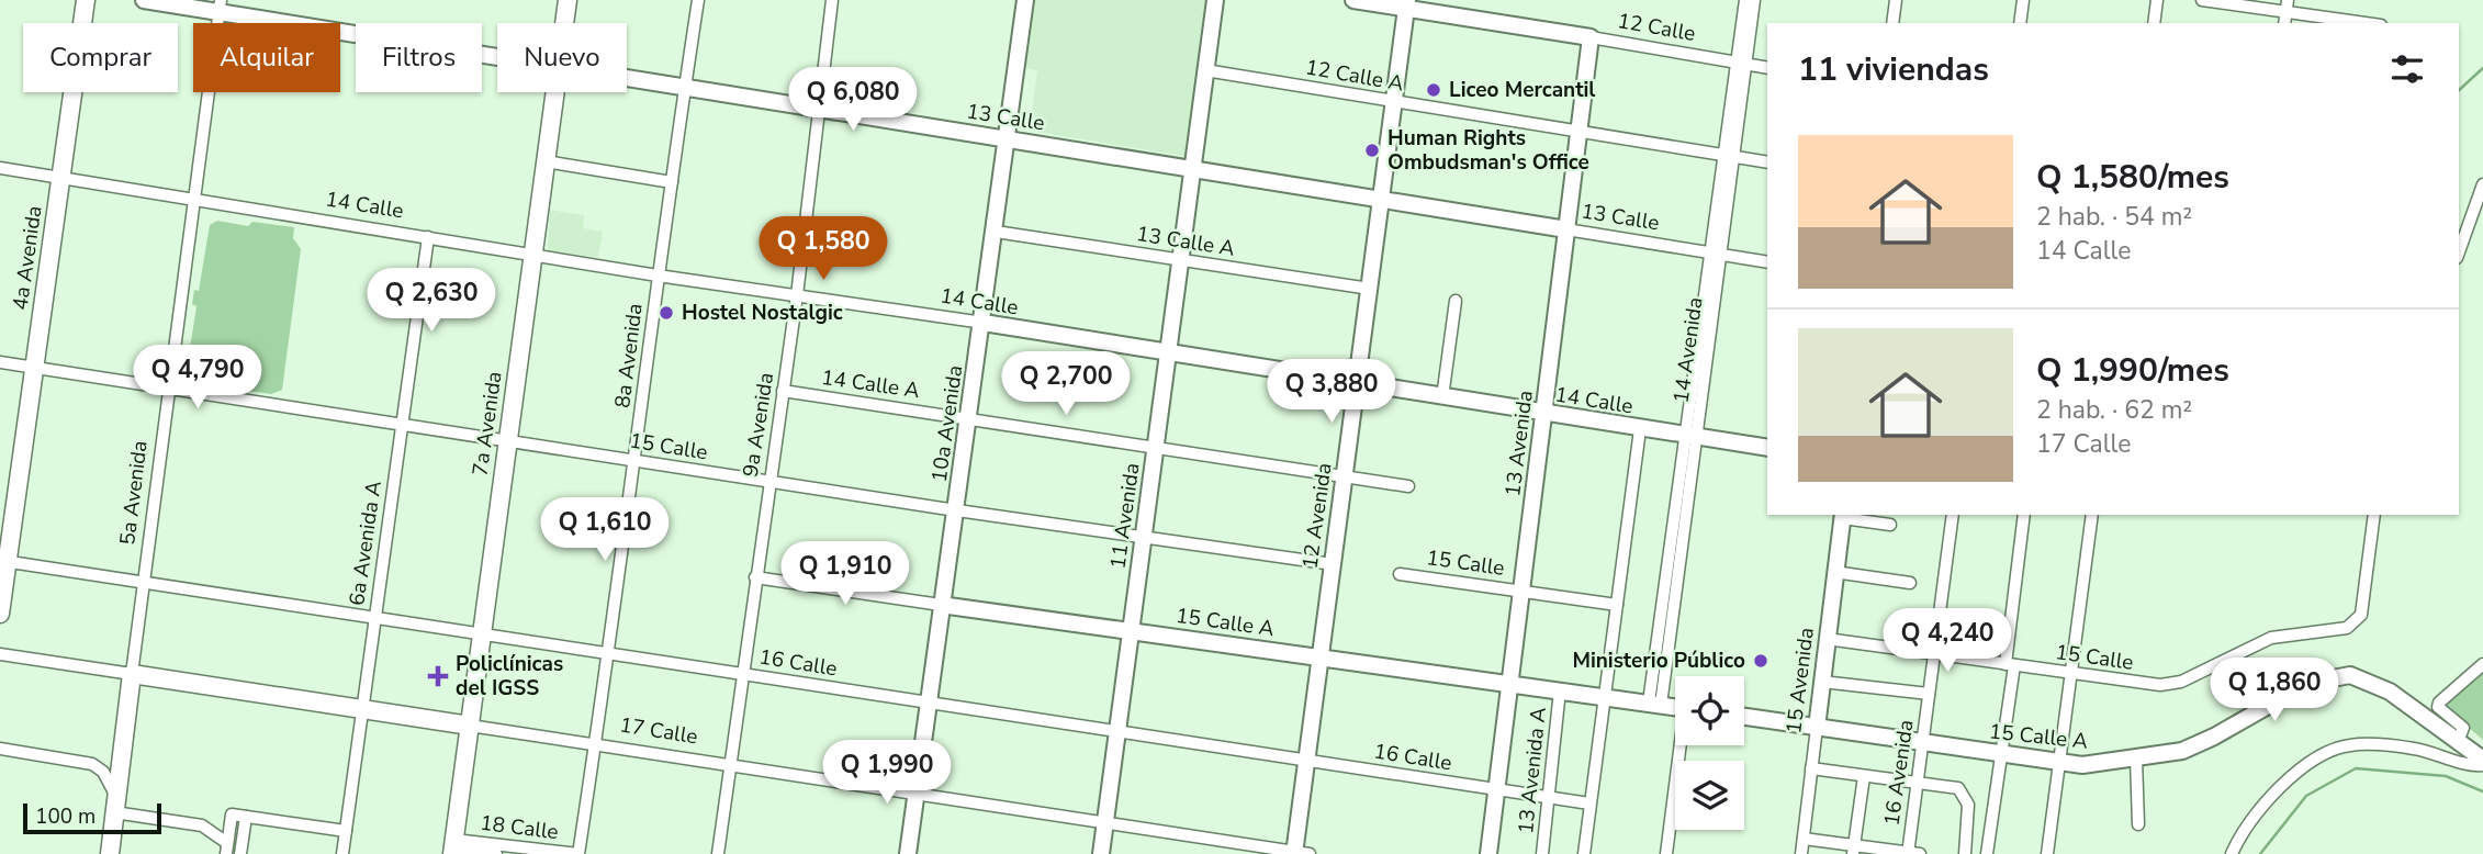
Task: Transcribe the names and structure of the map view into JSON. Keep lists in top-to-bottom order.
{
  "streets": {
    "main road": [
      "4a Avenida",
      "7a Avenida",
      "5a Avenida",
      "17 Calle"
    ],
    "street": [
      "12 Calle",
      "12 Calle A",
      "13 Calle",
      "14 Calle",
      "13 Calle A",
      "14 Avenida",
      "8a Avenida",
      "14 Calle A",
      "10a Avenida",
      "9a Avenida",
      "13 Avenida",
      "15 Calle",
      "11 Avenida",
      "12 Avenida",
      "6a Avenida A",
      "15 Calle A",
      "16 Calle",
      "15 Avenida",
      "13 Avenida A",
      "16 Avenida",
      "18 Calle"
    ]
  },
  "crossings": [
    ["12 Calle", "14 Avenida"],
    ["12 Calle", "13 Avenida"],
    ["12 Calle", "12 Avenida"],
    ["12 Calle A", "14 Avenida"],
    ["12 Calle A", "13 Avenida"],
    ["12 Calle A", "11 Avenida"],
    ["12 Calle A", "12 Avenida"],
    ["13 Calle", "14 Avenida"],
    ["13 Calle", "8a Avenida"],
    ["13 Calle", "10a Avenida"],
    ["13 Calle", "9a Avenida"],
    ["13 Calle", "13 Avenida"],
    ["13 Calle", "5a Avenida"],
    ["13 Calle", "11 Avenida"],
    ["13 Calle", "12 Avenida"],
    ["14 Calle", "4a Avenida"],
    ["14 Calle", "14 Avenida"],
    ["14 Calle", "8a Avenida"],
    ["14 Calle", "7a Avenida"],
    ["14 Calle", "10a Avenida"],
    ["14 Calle", "9a Avenida"],
    ["14 Calle", "13 Avenida"],
    ["14 Calle", "5a Avenida"],
    ["14 Calle", "11 Avenida"],
    ["14 Calle", "12 Avenida"],
    ["14 Calle", "6a Avenida A"],
    ["13 Calle A", "10a Avenida"],
    ["13 Calle A", "11 Avenida"],
    ["13 Calle A", "12 Avenida"],
    ["4a Avenida", "15 Calle"],
    ["4a Avenida", "16 Calle"],
    ["14 Avenida", "15 Calle A"],
    ["8a Avenida", "15 Calle"],
    ["8a Avenida", "16 Calle"],
    ["8a Avenida", "17 Calle"],
    ["8a Avenida", "18 Calle"],
    ["14 Calle A", "10a Avenida"],
    ["14 Calle A", "9a Avenida"],
    ["14 Calle A", "11 Avenida"],
    ["14 Calle A", "12 Avenida"],
    ["7a Avenida", "15 Calle"],
    ["7a Avenida", "16 Calle"],
    ["7a Avenida", "17 Calle"],
    ["7a Avenida", "18 Calle"],
    ["10a Avenida", "15 Calle"],
    ["10a Avenida", "15 Calle A"],
    ["10a Avenida", "16 Calle"],
    ["10a Avenida", "17 Calle"],
    ["9a Avenida", "15 Calle"],
    ["9a Avenida", "15 Calle A"],
    ["9a Avenida", "16 Calle"],
    ["9a Avenida", "17 Calle"],
    ["13 Avenida", "15 Calle"],
    ["13 Avenida", "15 Calle A"],
    ["13 Avenida", "16 Calle"],
    ["15 Calle", "5a Avenida"],
    ["15 Calle", "11 Avenida"],
    ["15 Calle", "12 Avenida"],
    ["15 Calle", "6a Avenida A"],
    ["15 Calle", "15 Avenida"],
    ["15 Calle", "16 Avenida"],
    ["5a Avenida", "16 Calle"],
    ["5a Avenida", "17 Calle"],
    ["11 Avenida", "15 Calle A"],
    ["11 Avenida", "16 Calle"],
    ["11 Avenida", "17 Calle"],
    ["12 Avenida", "15 Calle A"],
    ["12 Avenida", "16 Calle"],
    ["12 Avenida", "17 Calle"],
    ["6a Avenida A", "16 Calle"],
    ["6a Avenida A", "17 Calle"],
    ["15 Calle A", "15 Avenida"],
    ["15 Calle A", "13 Avenida A"],
    ["15 Calle A", "16 Avenida"],
    ["16 Calle", "13 Avenida A"]
  ],
  "places": {
    "other": [
      "Liceo Mercantil",
      "Human Rights Ombudsman's Office",
      "Hostel Nostalgic",
      "Ministerio Público"
    ],
    "health": ["Policlínicas del IGSS"]
  },
  "scale_bar": "100 m",
  "page": {
    "chip": [
      "Comprar",
      "Alquilar",
      "Filtros",
      "Nuevo"
    ],
    "heading": "11 viviendas",
    "price": [
      "Q 6,080",
      "Q 1,580",
      "Q 2,630",
      "Q 4,790",
      "Q 2,700",
      "Q 3,880",
      "Q 1,610",
      "Q 1,910",
      "Q 4,240",
      "Q 1,860",
      "Q 1,990"
    ],
    "list": [
      {
        "name": "Q 1,580/mes",
        "note": "2 hab. · 54 m² · 14 Calle"
      },
      {
        "name": "Q 1,990/mes",
        "note": "2 hab. · 62 m² · 17 Calle"
      }
    ],
    "scale": "100 m"
  }
}
